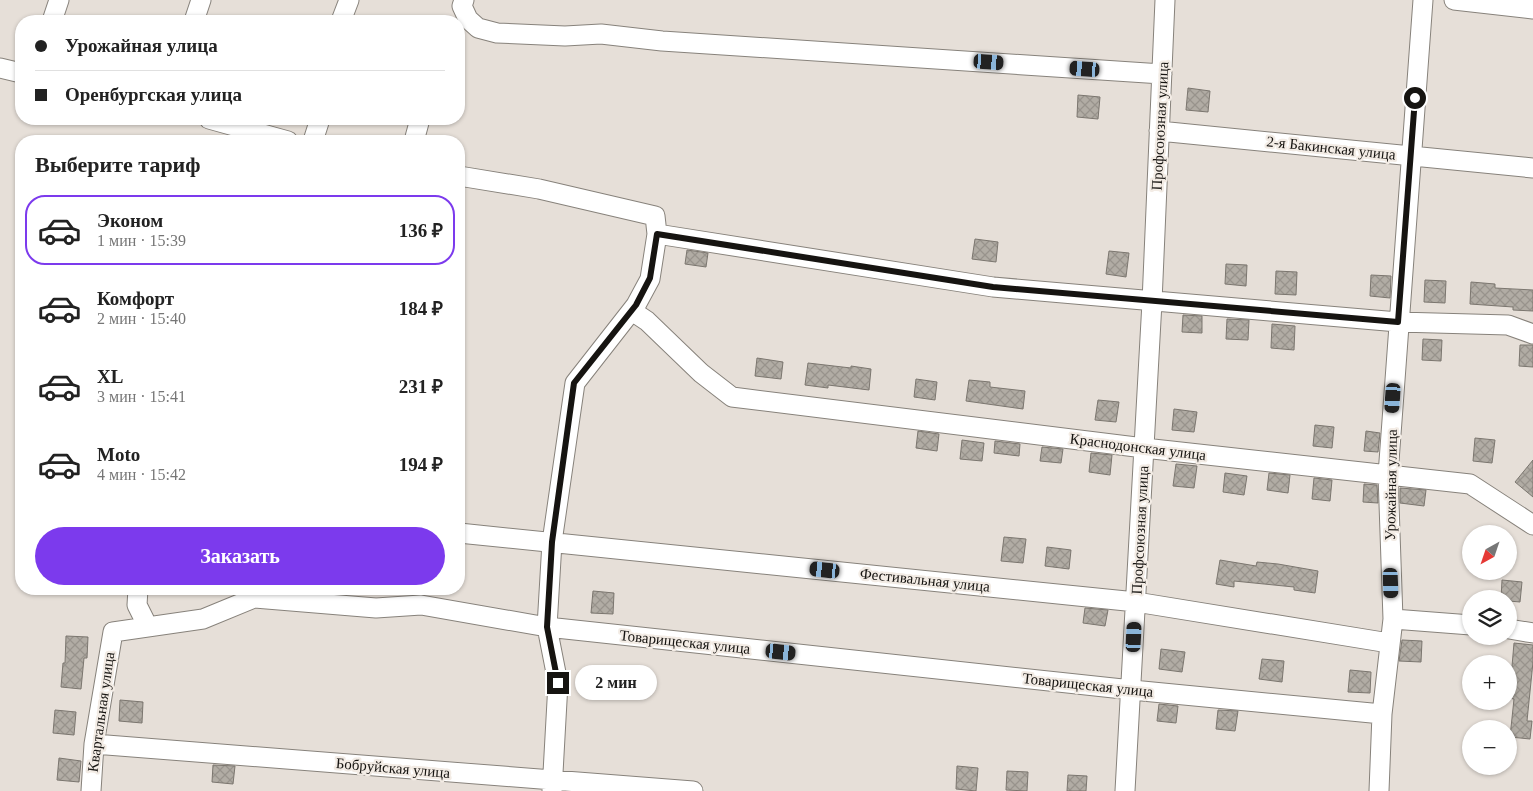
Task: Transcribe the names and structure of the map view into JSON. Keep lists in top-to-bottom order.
{
  "streets": {
    "street": [
      "Профсоюзная улица",
      "2-я Бакинская улица",
      "Краснодонская улица",
      "Урожайная улица",
      "Фестивальная улица",
      "Товарищеская улица",
      "Квартальная улица",
      "Бобруйская улица"
    ]
  },
  "crossings": [
    ["Профсоюзная улица", "2-я Бакинская улица"],
    ["Профсоюзная улица", "Краснодонская улица"],
    ["Профсоюзная улица", "Фестивальная улица"],
    ["Профсоюзная улица", "Товарищеская улица"],
    ["2-я Бакинская улица", "Урожайная улица"],
    ["Краснодонская улица", "Урожайная улица"],
    ["Урожайная улица", "Фестивальная улица"],
    ["Урожайная улица", "Товарищеская улица"],
    ["Товарищеская улица", "Квартальная улица"],
    ["Квартальная улица", "Бобруйская улица"]
  ],
  "north": "bottom left",
  "page": {
    "banner": ["Урожайная улица", "Оренбургская улица"],
    "heading": "Выберите тариф",
    "list": [
      {
        "name": "Эконом",
        "note": "1 мин · 15:39",
        "value": "136 ₽"
      },
      {
        "name": "Комфорт",
        "note": "2 мин · 15:40",
        "value": "184 ₽"
      },
      {
        "name": "XL",
        "note": "3 мин · 15:41",
        "value": "231 ₽"
      },
      {
        "name": "Moto",
        "note": "4 мин · 15:42",
        "value": "194 ₽"
      }
    ],
    "buttons": "Заказать",
    "map_buttons": ["+", "−"],
    "bubble": "2 мин"
  }
}
